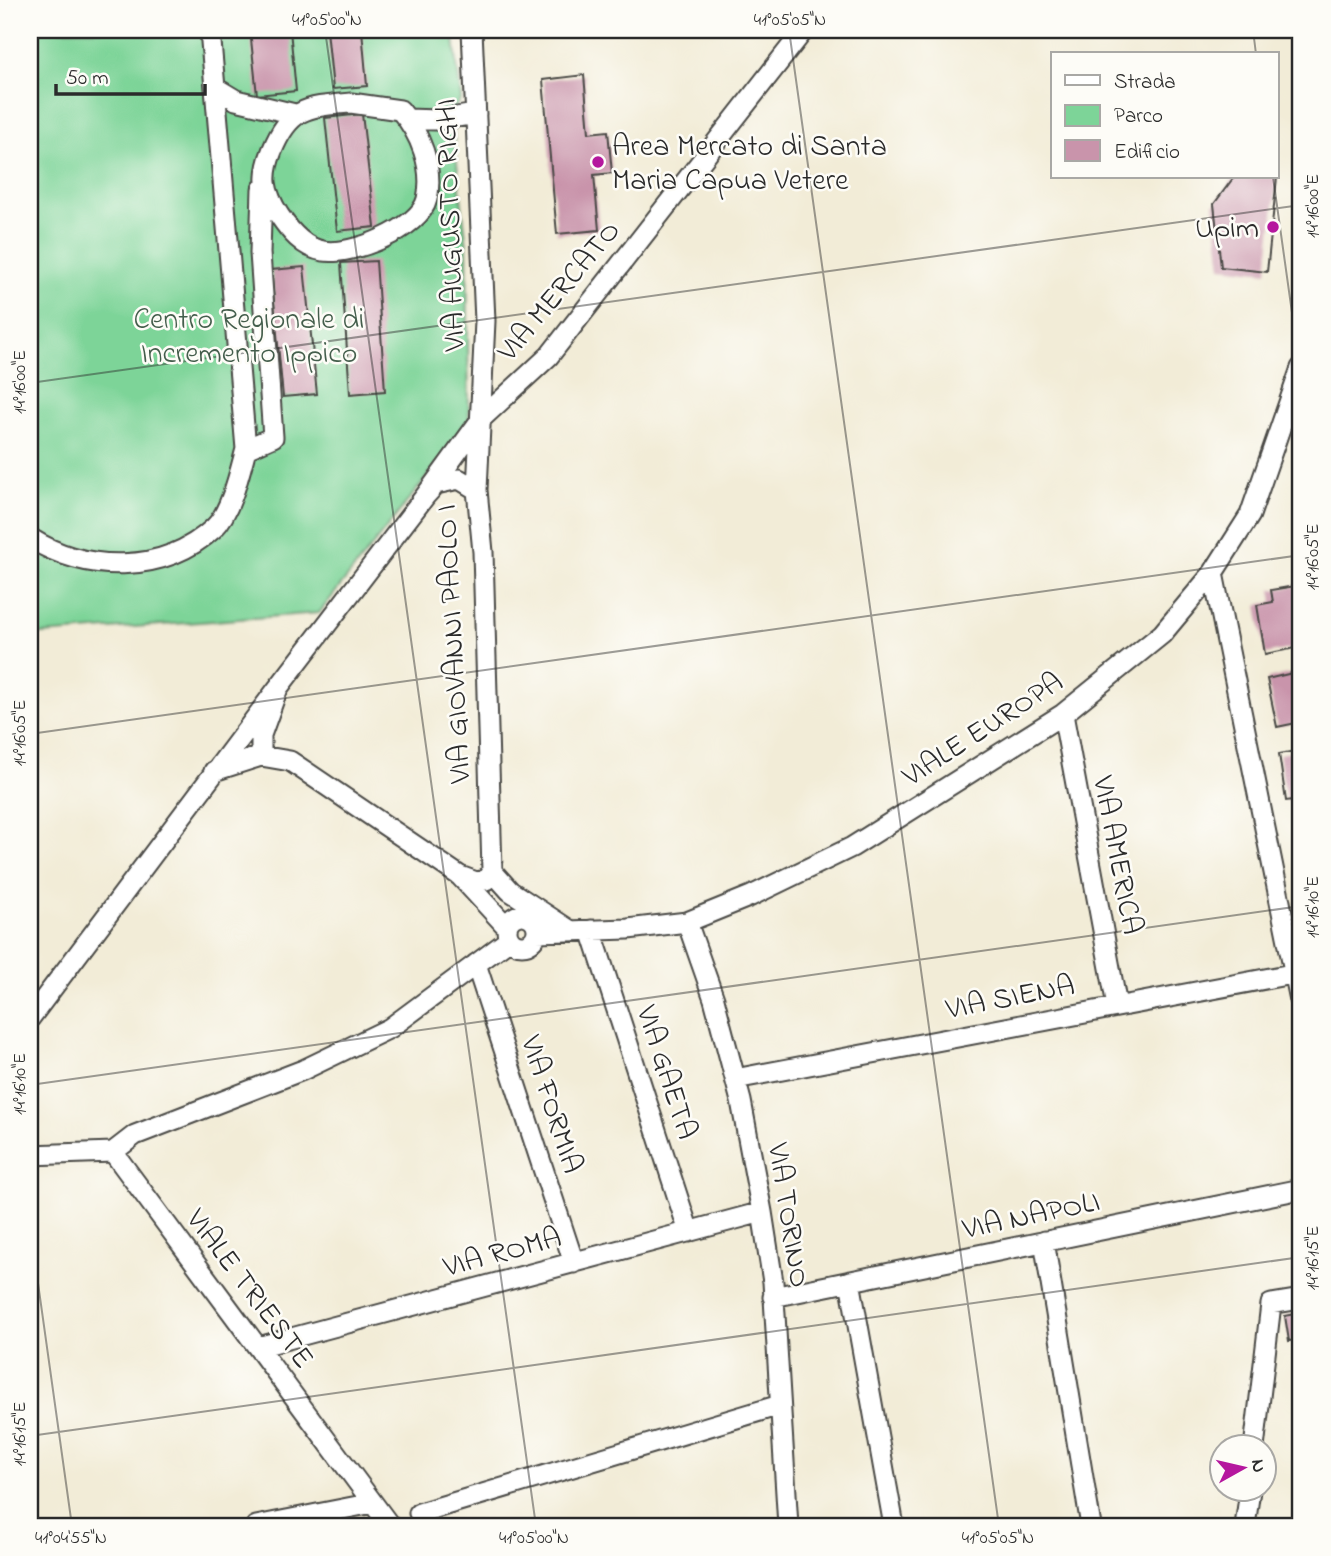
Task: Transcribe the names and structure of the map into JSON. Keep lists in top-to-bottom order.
{
  "streets": {
    "street": [
      "VIA AUGUSTO RIGHI",
      "VIA MERCATO",
      "VIA GIOVANNI PAOLO I",
      "VIALE EUROPA",
      "VIA AMERICA",
      "VIA SIENA",
      "VIA GAETA",
      "VIA FORMIA",
      "VIA NAPOLI",
      "VIA TORINO",
      "VIA ROMA",
      "VIALE TRIESTE"
    ]
  },
  "crossings": [
    ["VIA AUGUSTO RIGHI", "VIA MERCATO"],
    ["VIA AUGUSTO RIGHI", "VIA GIOVANNI PAOLO I"],
    ["VIALE EUROPA", "VIA AMERICA"],
    ["VIALE EUROPA", "VIA GAETA"],
    ["VIALE EUROPA", "VIA TORINO"],
    ["VIA AMERICA", "VIA SIENA"],
    ["VIA SIENA", "VIA TORINO"],
    ["VIA GAETA", "VIA ROMA"],
    ["VIA FORMIA", "VIA ROMA"],
    ["VIA NAPOLI", "VIA TORINO"],
    ["VIA TORINO", "VIA ROMA"],
    ["VIA ROMA", "VIALE TRIESTE"]
  ],
  "parks": ["Centro Regionale di Incremento Ippico"],
  "places": ["Area Mercato di Santa Maria Capua Vetere", "Upim"],
  "legend": ["Strada", "Parco", "Edificio"],
  "scale_bar": "50 m",
  "north": "right",
  "coordinates": [
    "41°05'00\"N",
    "41°05'05\"N",
    "14°16'00\"E",
    "14°16'05\"E",
    "14°16'10\"E",
    "14°16'15\"E",
    "41°04'55\"N"
  ]
}
